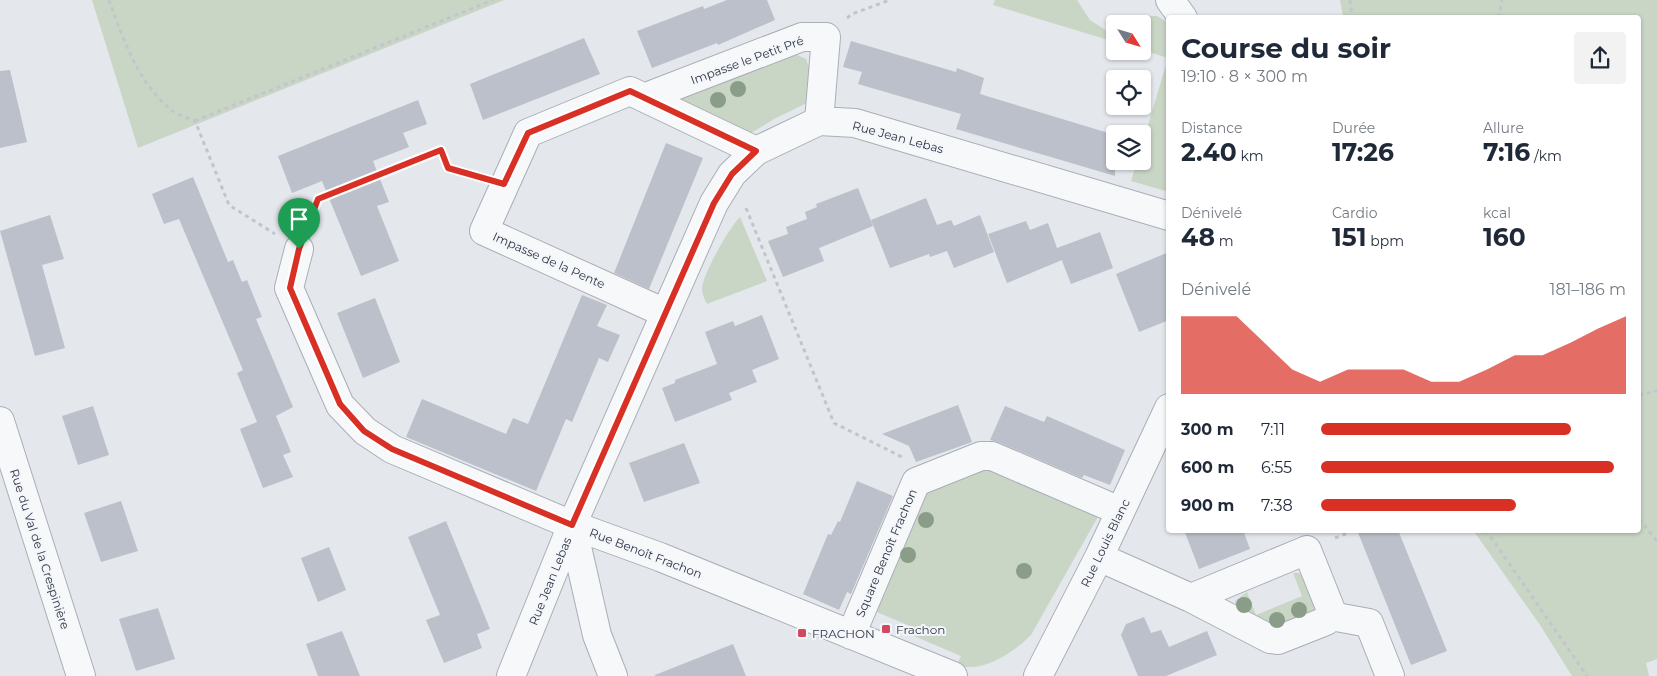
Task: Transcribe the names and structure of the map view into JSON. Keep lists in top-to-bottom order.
{
  "streets": {
    "street": [
      "Impasse le Petit Pré",
      "Rue Jean Lebas",
      "Impasse de la Pente",
      "Rue Louis Blanc",
      "Rue du Val de la Crespinière",
      "Rue Benoît Frachon",
      "Square Benoît Frachon"
    ]
  },
  "crossings": [
    ["Impasse le Petit Pré", "Impasse de la Pente"],
    ["Rue Jean Lebas", "Impasse de la Pente"],
    ["Rue Jean Lebas", "Rue Benoît Frachon"],
    ["Rue Louis Blanc", "Square Benoît Frachon"],
    ["Rue Benoît Frachon", "Square Benoît Frachon"]
  ],
  "places": {
    "transit": ["Frachon", "FRACHON"]
  },
  "north": "bottom right",
  "page": {
    "heading": ["Course du soir", "19:10 · 8 × 300 m"],
    "stats": [
      ["Distance", "2.40 km"],
      ["Durée", "17:26"],
      ["Allure", "7:16 /km"],
      ["Dénivelé", "48 m"],
      ["Cardio", "151 bpm"],
      ["kcal", "160"]
    ],
    "chart": ["Dénivelé", "181–186 m"],
    "list": [
      {
        "name": "300 m",
        "note": "7:11"
      },
      {
        "name": "600 m",
        "note": "6:55"
      },
      {
        "name": "900 m",
        "note": "7:38"
      }
    ]
  }
}
